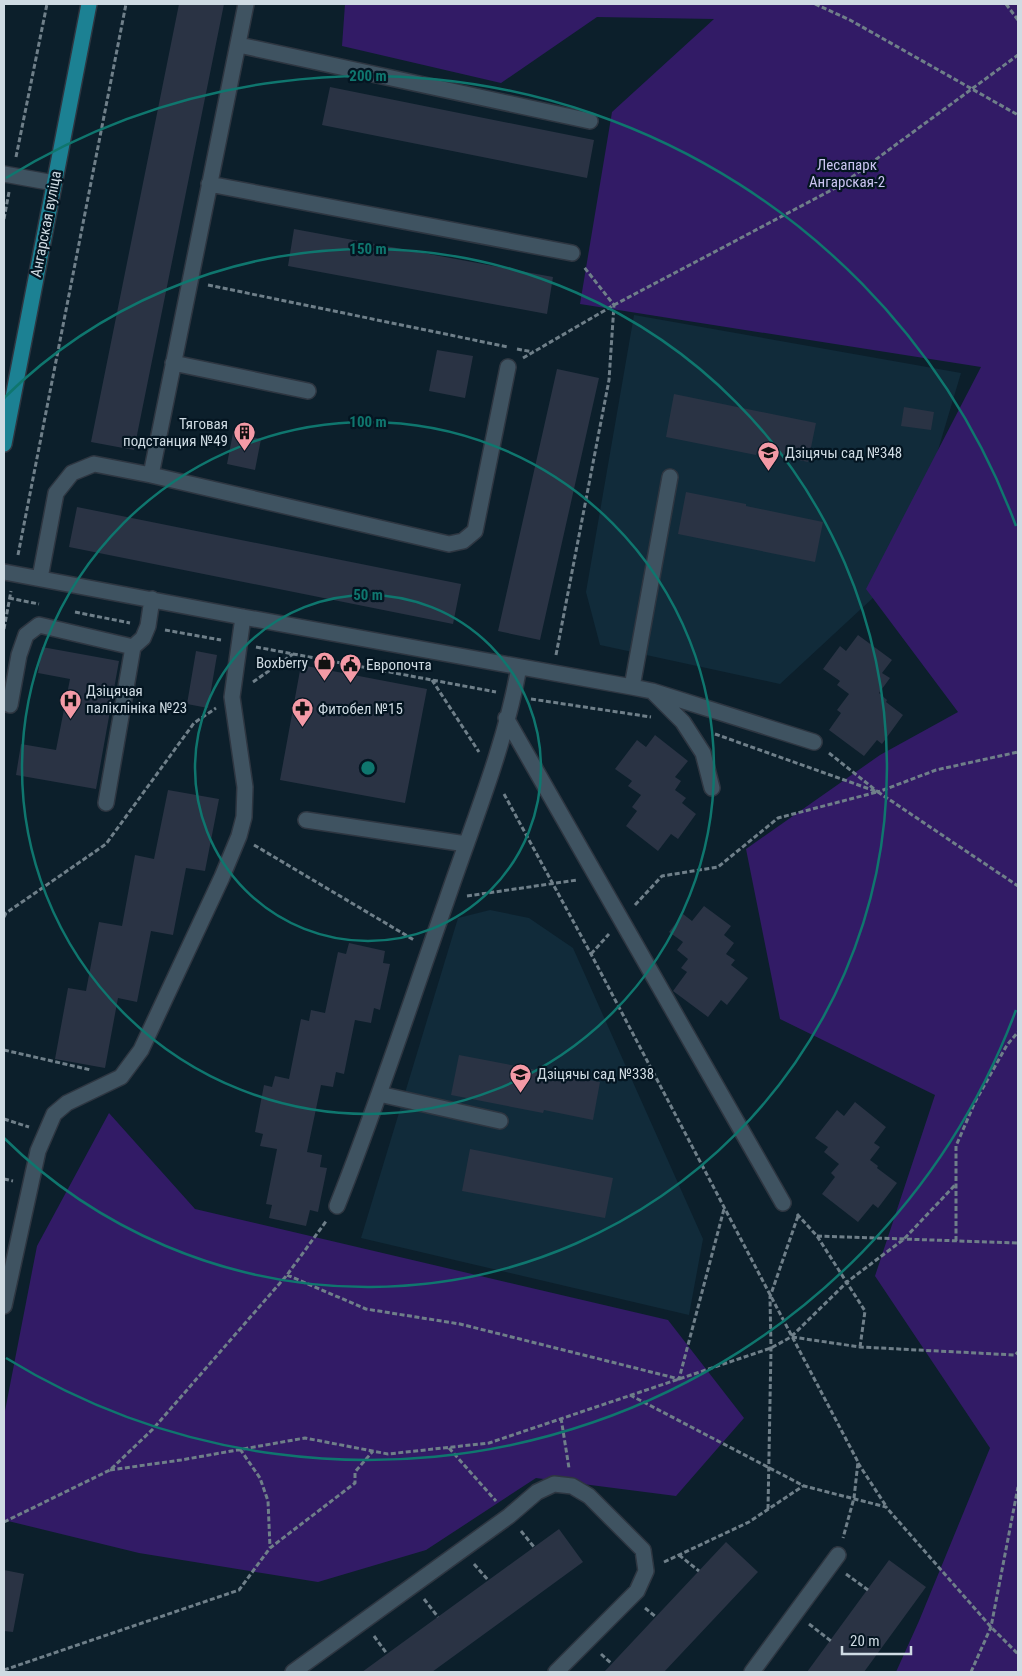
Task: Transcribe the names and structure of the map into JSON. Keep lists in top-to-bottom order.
{
  "streets": {
    "main road": ["Ангарская вуліца"]
  },
  "parks": ["Лесапарк Ангарская-2"],
  "places": {
    "building": ["Тяговая подстанция №49"],
    "school or university": ["Дзіцячы сад №348", "Дзіцячы сад №338"],
    "shop": ["Boxberry"],
    "public building": ["Европочта"],
    "hospital": ["Дзіцячая паліклініка №23"],
    "pharmacy": ["Фитобел №15"]
  },
  "scale_bar": "20 m",
  "rings": [
    "200 m",
    "150 m",
    "100 m",
    "50 m"
  ]
}
